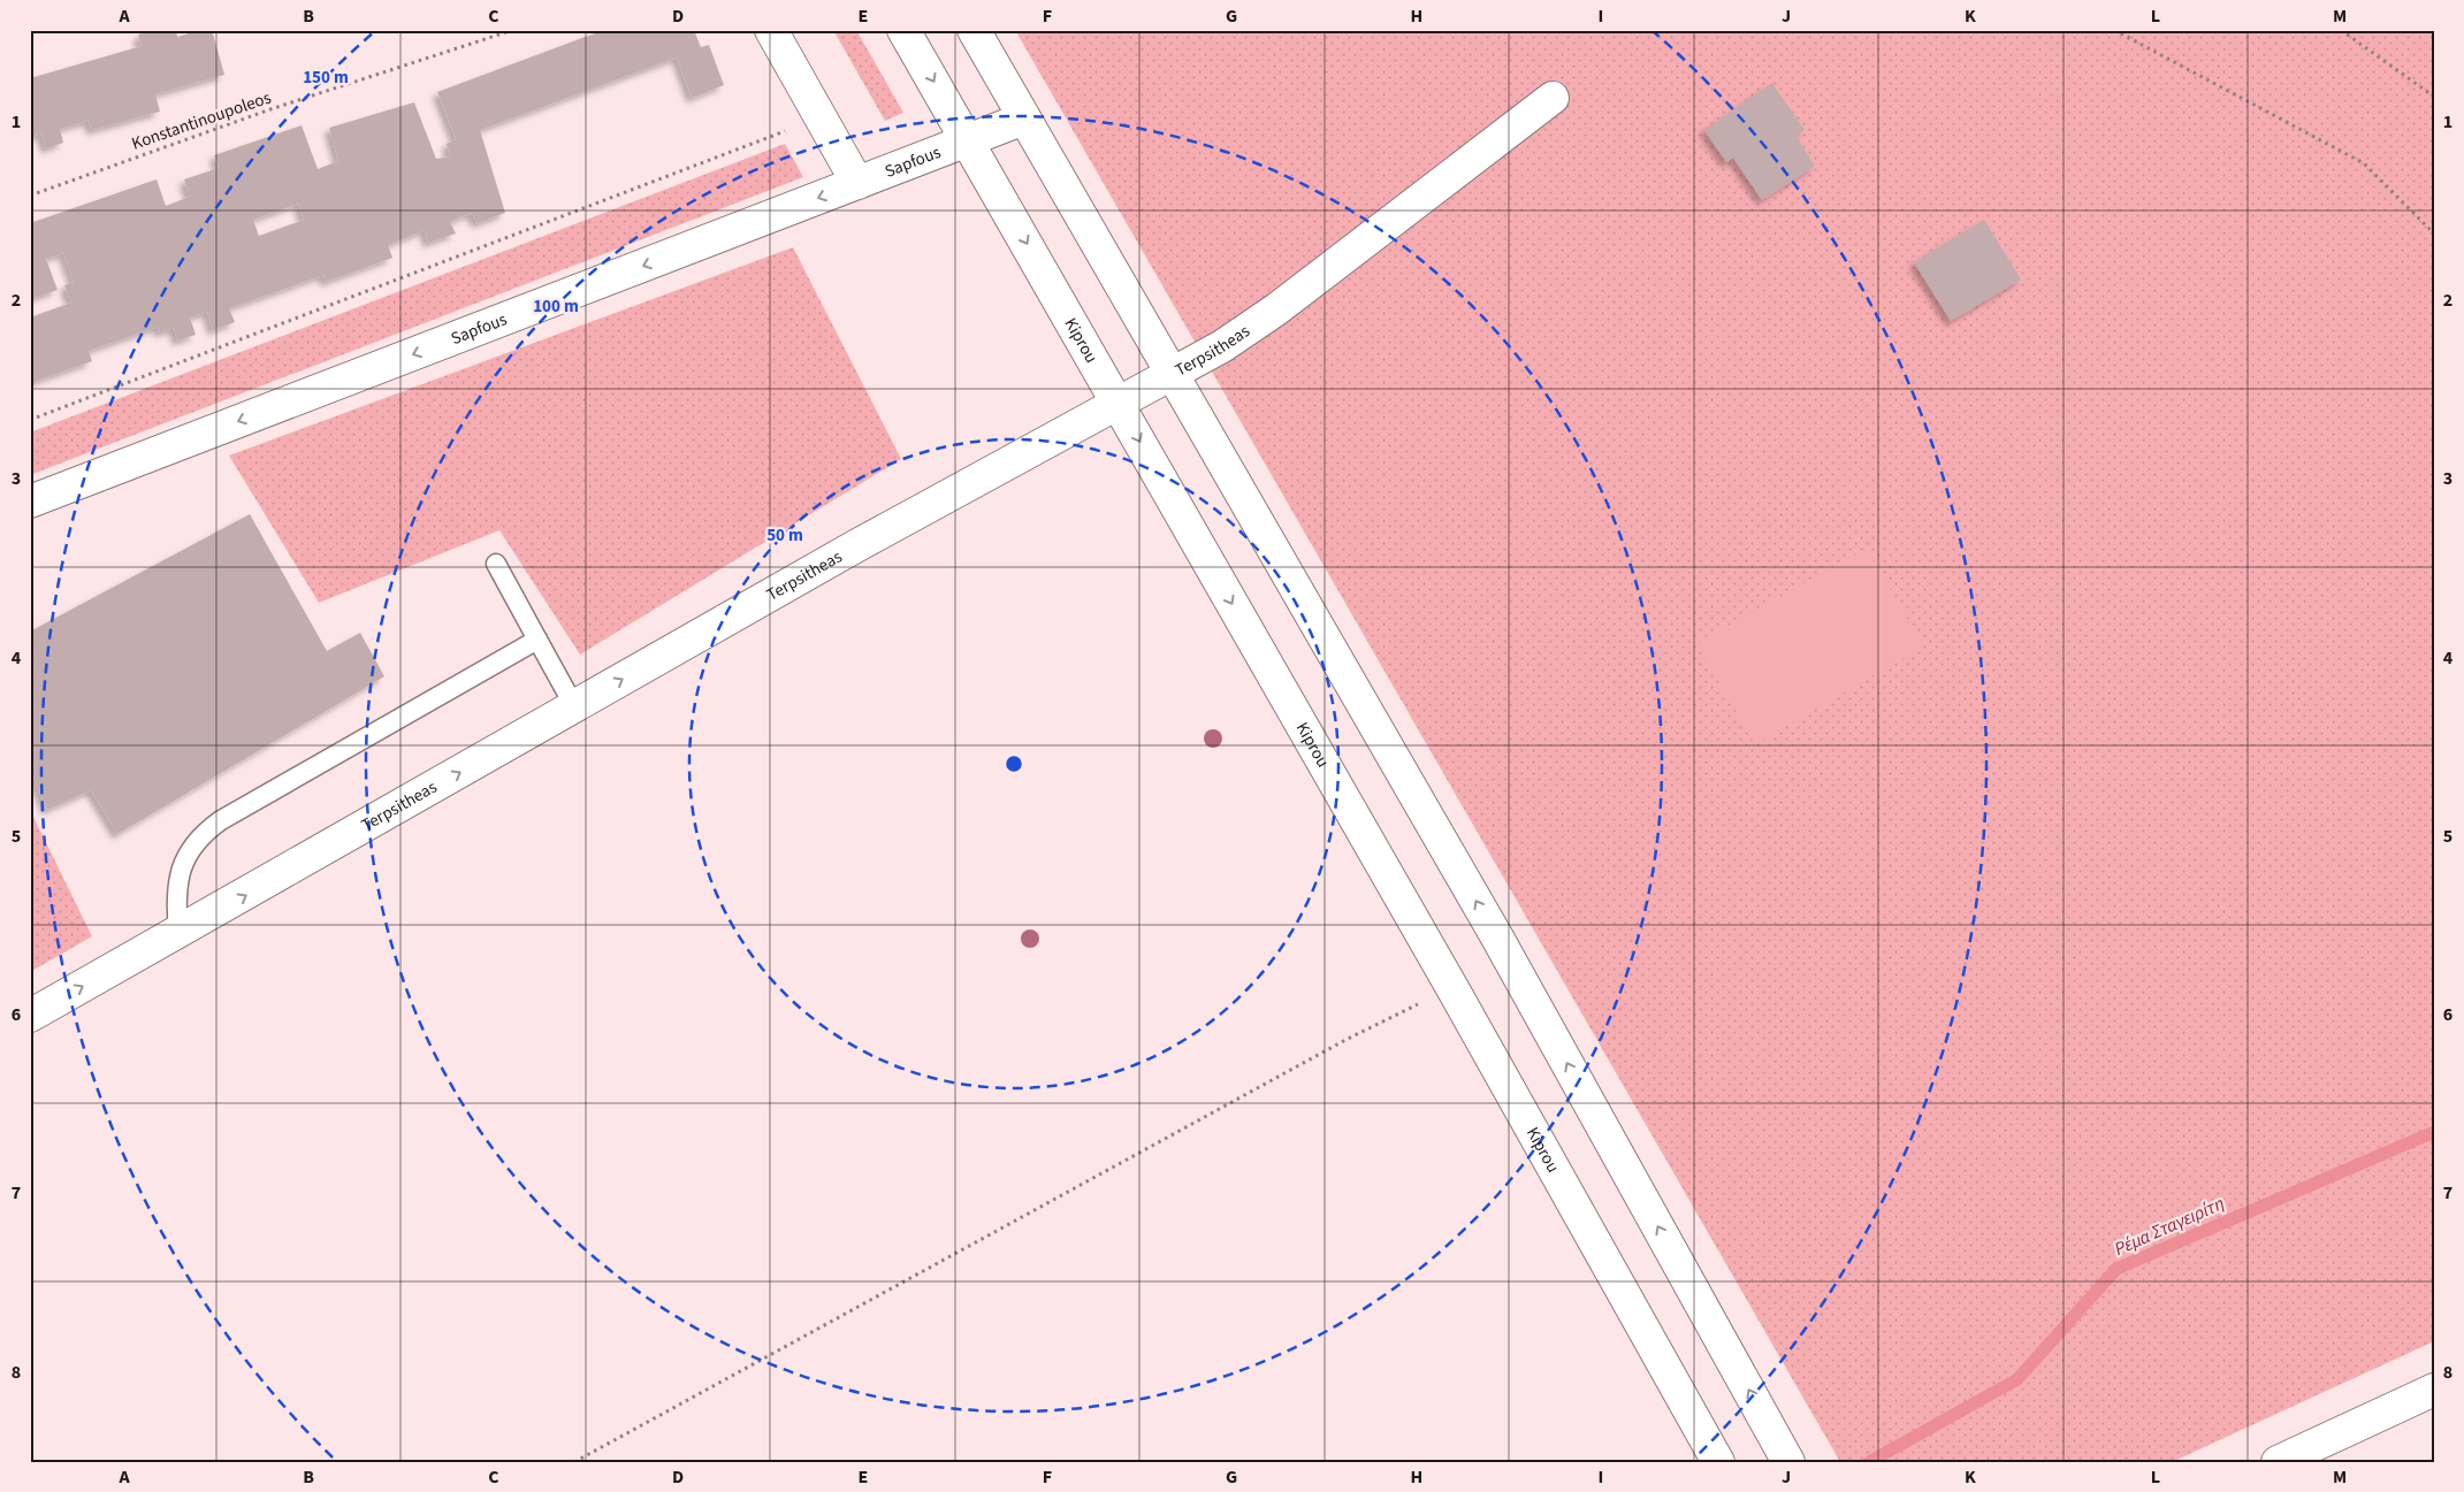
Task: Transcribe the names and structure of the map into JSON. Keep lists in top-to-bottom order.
{
  "streets": {
    "street": ["Sapfous", "Kiprou", "Terpsitheas"],
    "path": ["Konstantinoupoleos"]
  },
  "crossings": [
    ["Sapfous", "Kiprou"],
    ["Kiprou", "Terpsitheas"]
  ],
  "one_way": ["Sapfous", "Terpsitheas"],
  "water": ["Ρέμα Σταγειρίτη"],
  "grid": {
    "columns": [
      "A",
      "B",
      "C",
      "D",
      "E",
      "F",
      "G",
      "H",
      "I",
      "J",
      "K",
      "L",
      "M"
    ],
    "rows": [
      "1",
      "2",
      "3",
      "4",
      "5",
      "6",
      "7",
      "8"
    ]
  },
  "rings": ["150 m", "100 m", "50 m"]
}
